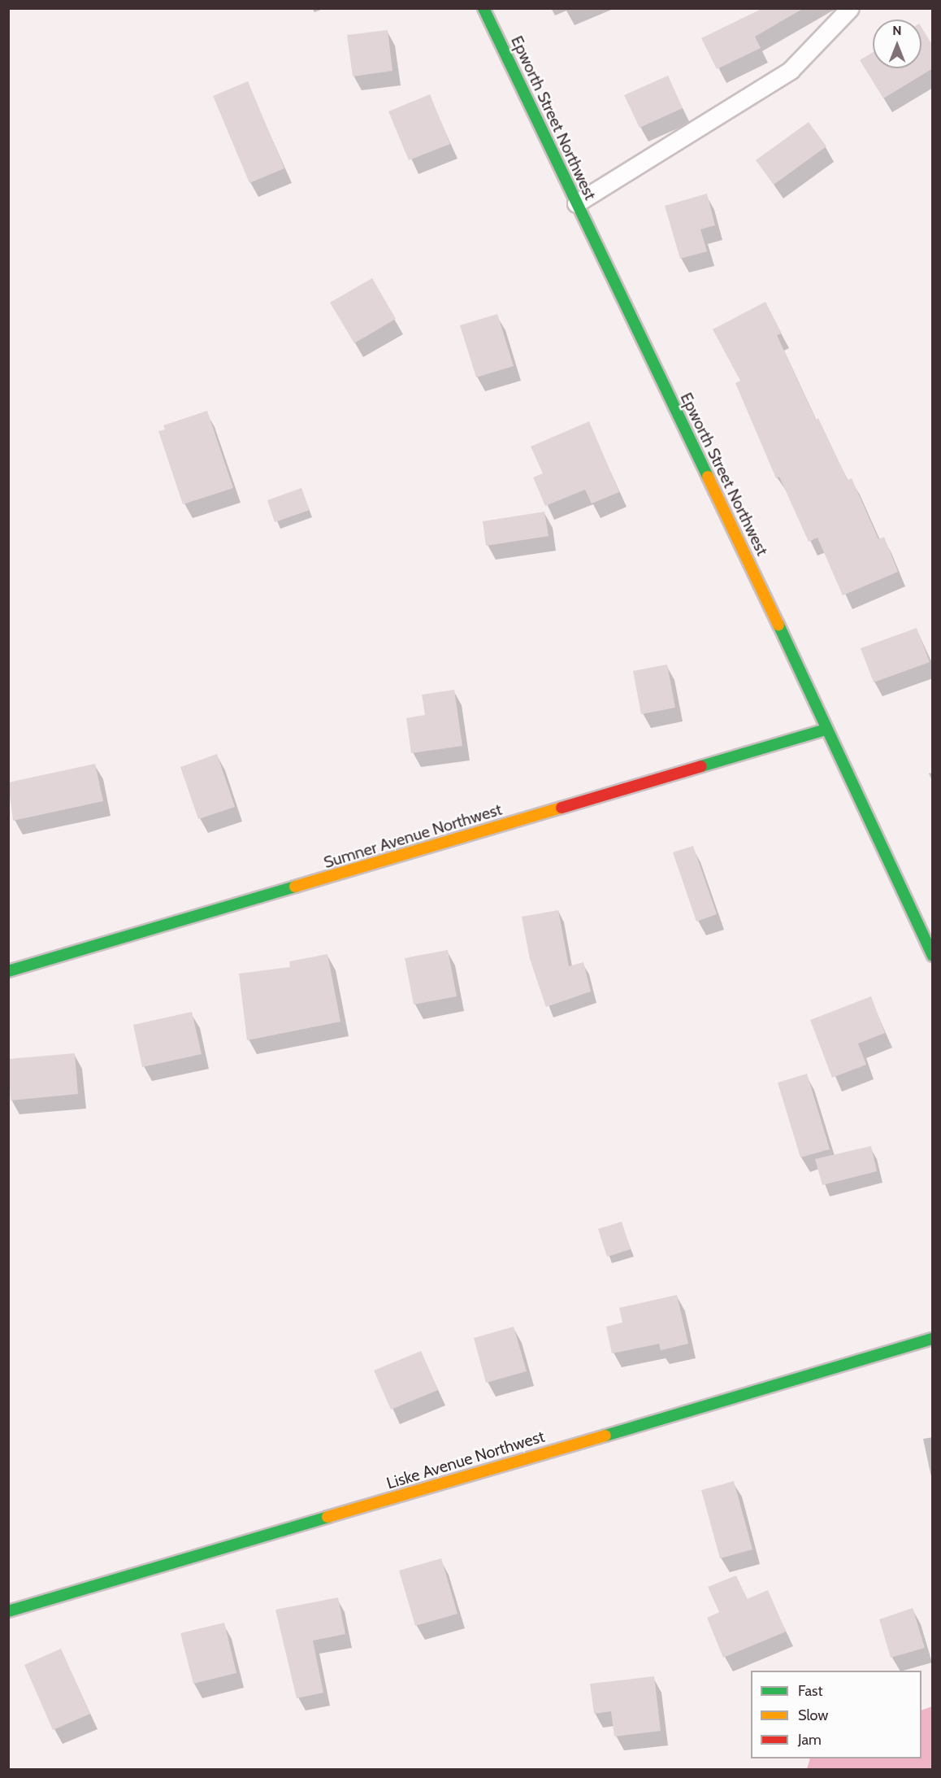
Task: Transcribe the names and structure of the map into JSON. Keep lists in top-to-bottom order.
{
  "streets": {
    "street": ["Epworth Street Northwest", "Sumner Avenue Northwest", "Liske Avenue Northwest"]
  },
  "crossings": [
    ["Epworth Street Northwest", "Sumner Avenue Northwest"]
  ],
  "legend": ["Fast", "Slow", "Jam"],
  "north": "top"
}
